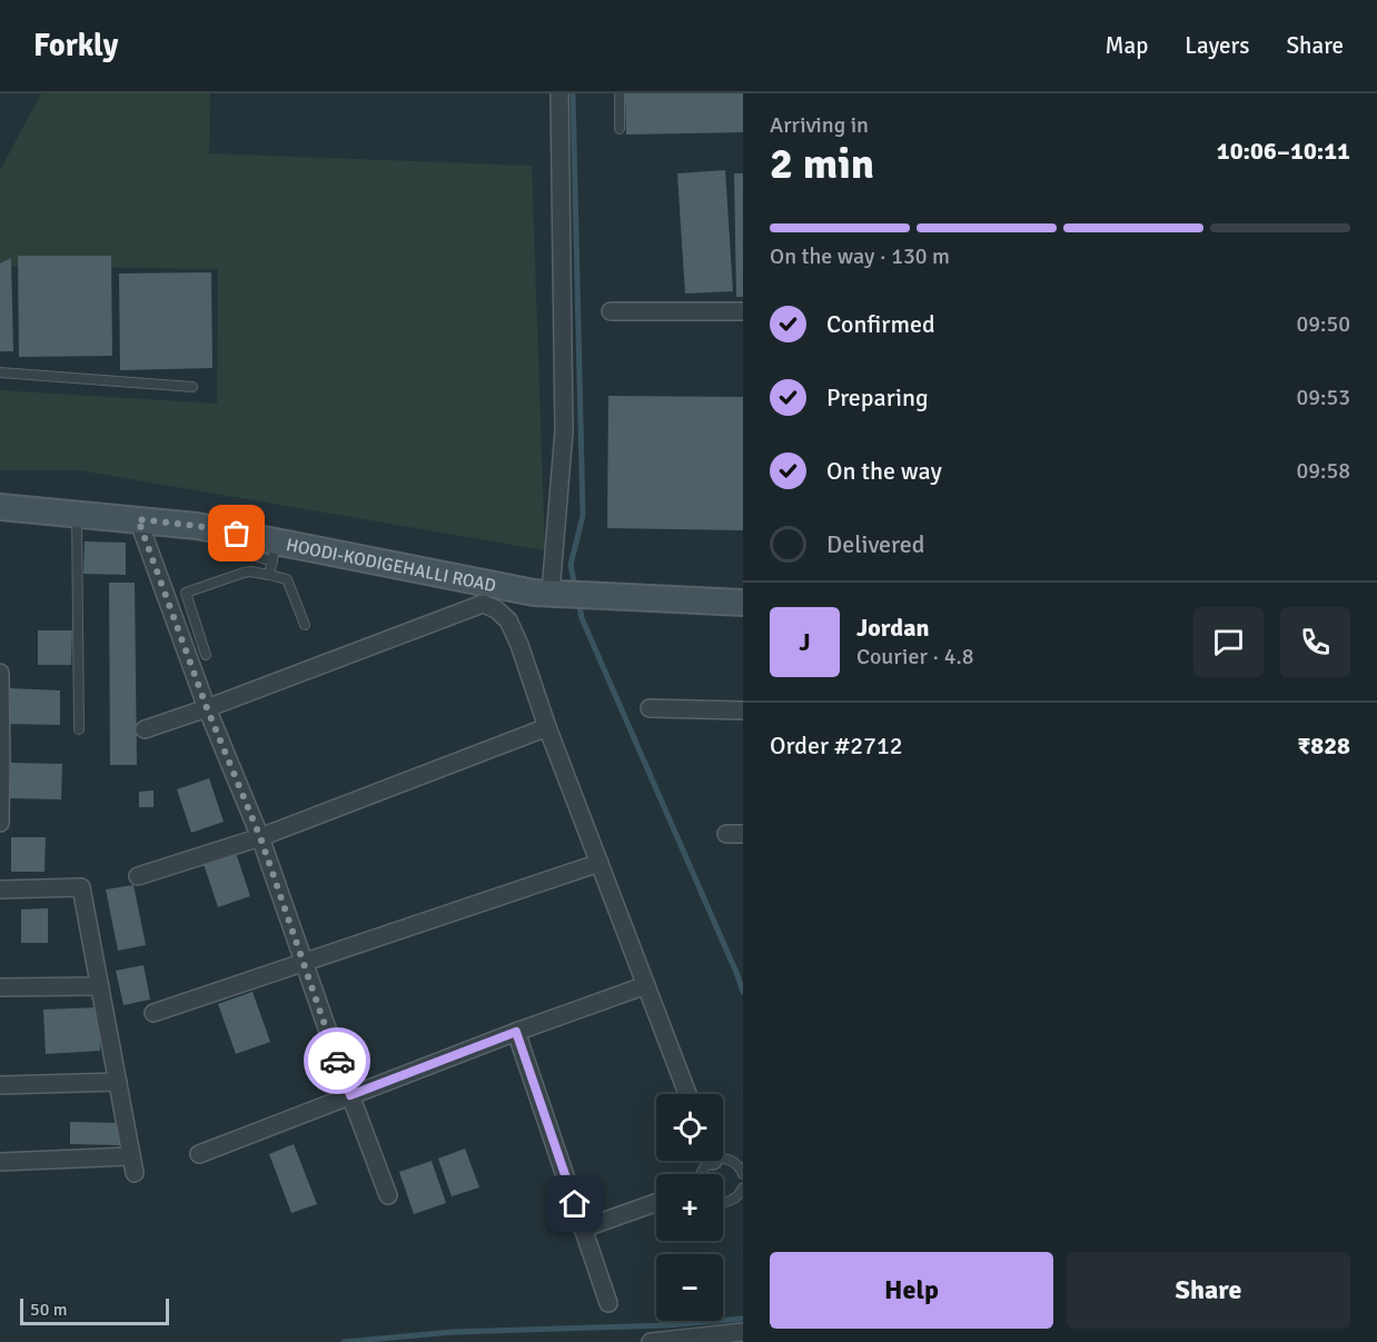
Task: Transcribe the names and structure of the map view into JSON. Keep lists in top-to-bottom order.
{
  "streets": {
    "street": ["HOODI-KODIGEHALLI ROAD"]
  },
  "scale_bar": "50 m",
  "page": {
    "header": "Forkly",
    "nav": ["Map", "Layers", "Share"],
    "heading": ["2 min", "Arriving in", "10:06–10:11"],
    "panel": [
      "Jordan",
      "Courier · 4.8",
      "Order #2712",
      "₹828"
    ],
    "bar": "On the way · 130 m",
    "list": [
      ["Confirmed", "09:50"],
      ["Preparing", "09:53"],
      ["On the way", "09:58"],
      "Delivered"
    ],
    "round": "J",
    "map_buttons": ["+", "−"],
    "buttons": ["Help", "Share"],
    "scale": "50 m"
  }
}
